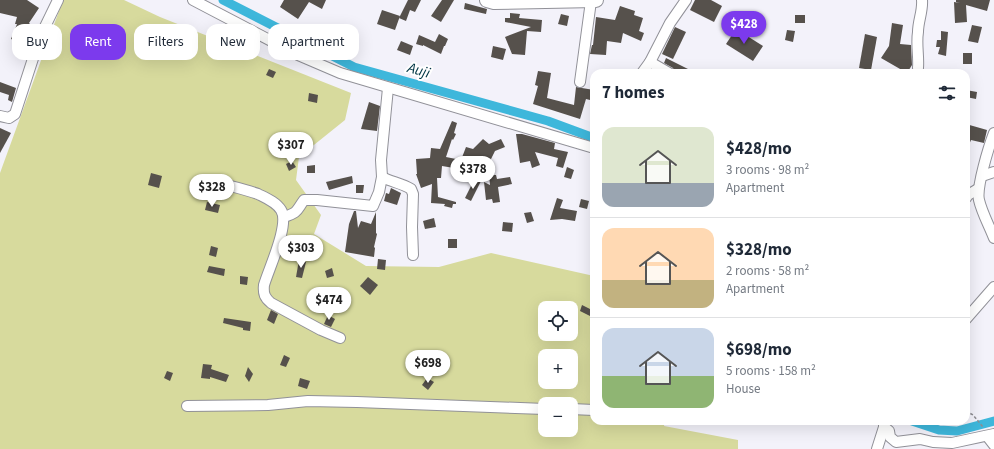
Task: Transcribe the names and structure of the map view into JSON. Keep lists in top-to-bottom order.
{
  "water": ["Auji"],
  "page": {
    "price": [
      "$428",
      "$307",
      "$378",
      "$328",
      "$303",
      "$474",
      "$698"
    ],
    "chip": [
      "Buy",
      "Rent",
      "Filters",
      "New",
      "Apartment"
    ],
    "heading": "7 homes",
    "list": [
      {
        "name": "$428/mo",
        "note": "3 rooms · 98 m² · Apartment"
      },
      {
        "name": "$328/mo",
        "note": "2 rooms · 58 m² · Apartment"
      },
      {
        "name": "$698/mo",
        "note": "5 rooms · 158 m² · House"
      }
    ],
    "map_buttons": ["+", "−"]
  }
}
